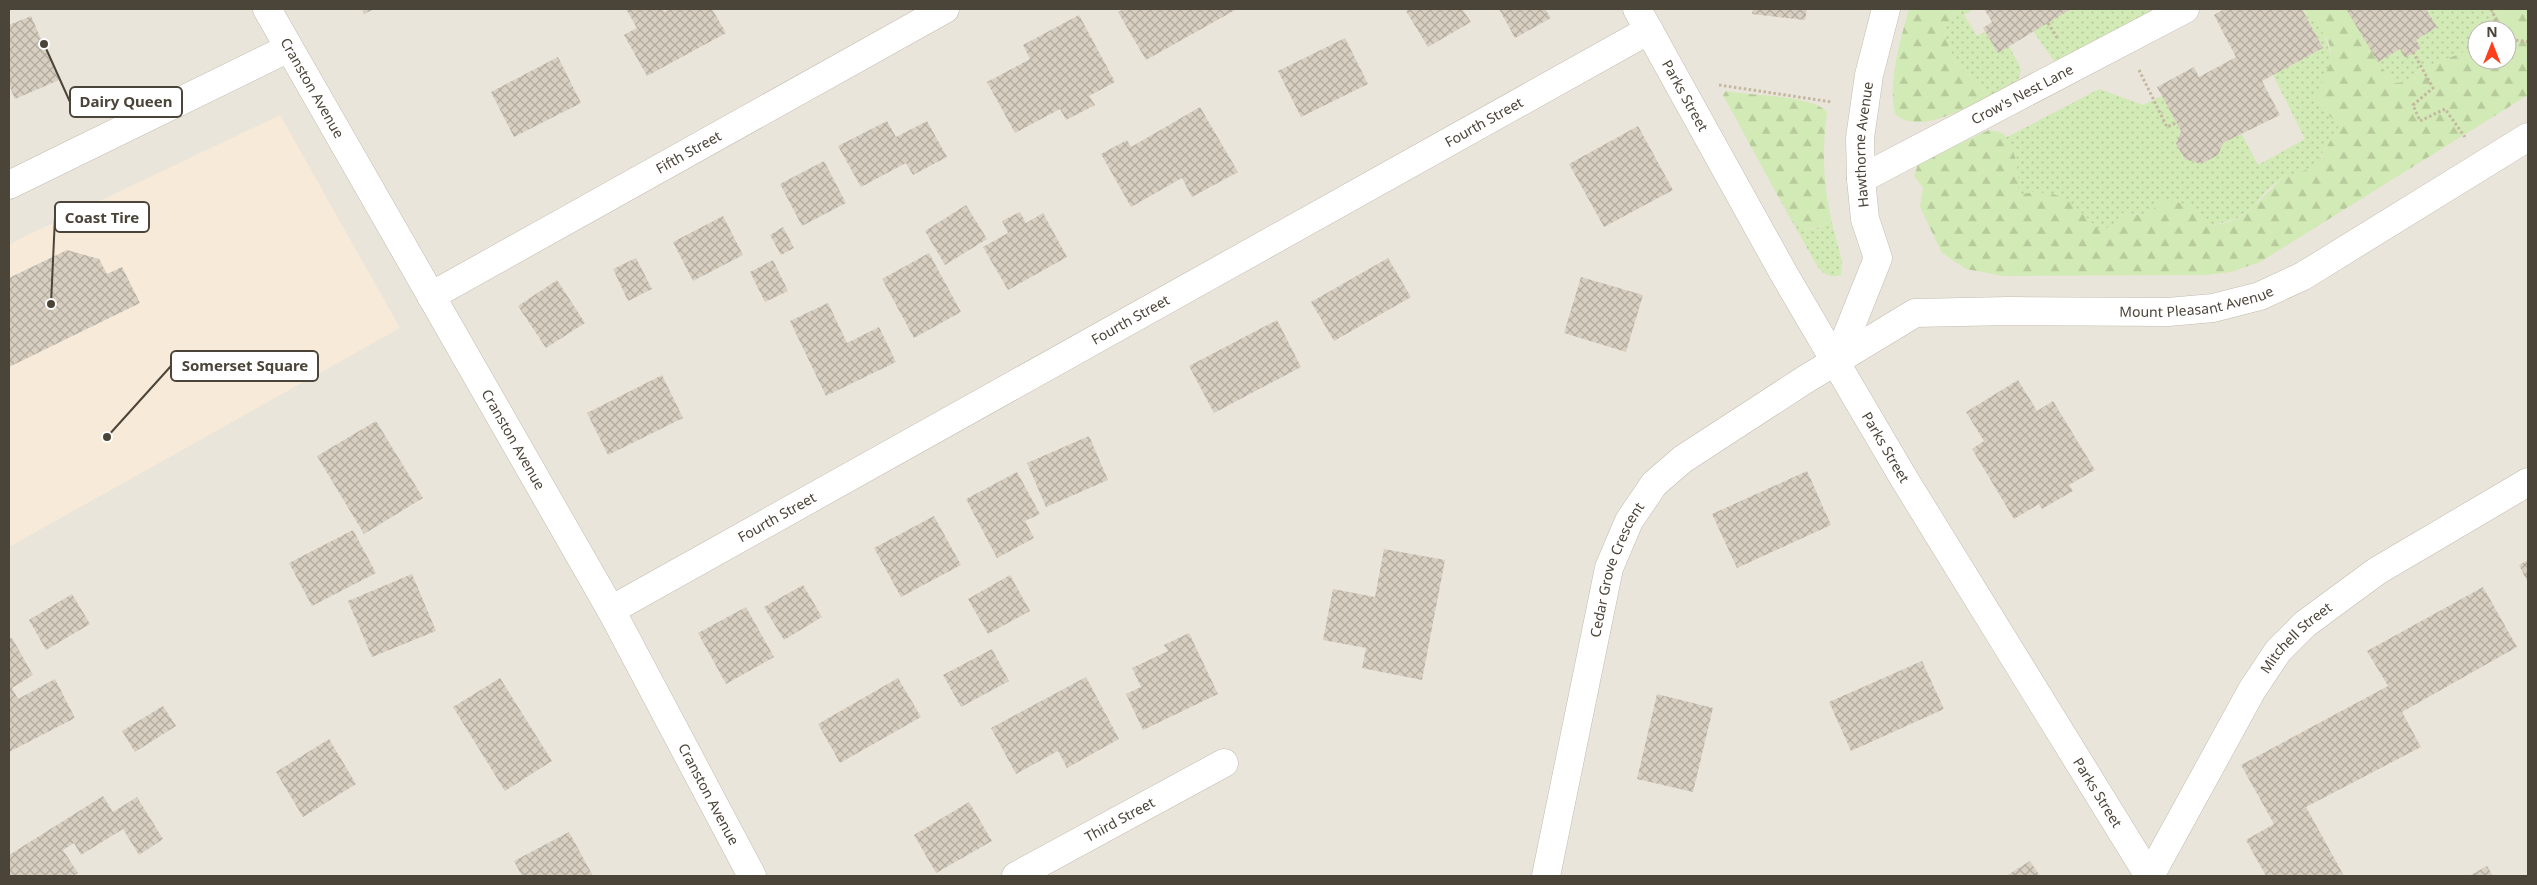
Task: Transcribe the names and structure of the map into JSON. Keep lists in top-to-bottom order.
{
  "streets": {
    "street": [
      "Cranston Avenue",
      "Crow's Nest Lane",
      "Parks Street",
      "Fourth Street",
      "Hawthorne Avenue",
      "Fifth Street",
      "Mount Pleasant Avenue",
      "Cedar Grove Crescent",
      "Mitchell Street",
      "Third Street"
    ]
  },
  "crossings": [
    ["Cranston Avenue", "Fourth Street"],
    ["Cranston Avenue", "Fifth Street"],
    ["Crow's Nest Lane", "Hawthorne Avenue"],
    ["Parks Street", "Fourth Street"],
    ["Parks Street", "Hawthorne Avenue"],
    ["Parks Street", "Mount Pleasant Avenue"],
    ["Parks Street", "Cedar Grove Crescent"],
    ["Parks Street", "Mitchell Street"],
    ["Hawthorne Avenue", "Mount Pleasant Avenue"],
    ["Hawthorne Avenue", "Cedar Grove Crescent"],
    ["Mount Pleasant Avenue", "Cedar Grove Crescent"]
  ],
  "places": ["Dairy Queen", "Coast Tire", "Somerset Square"],
  "north": "top"
}
